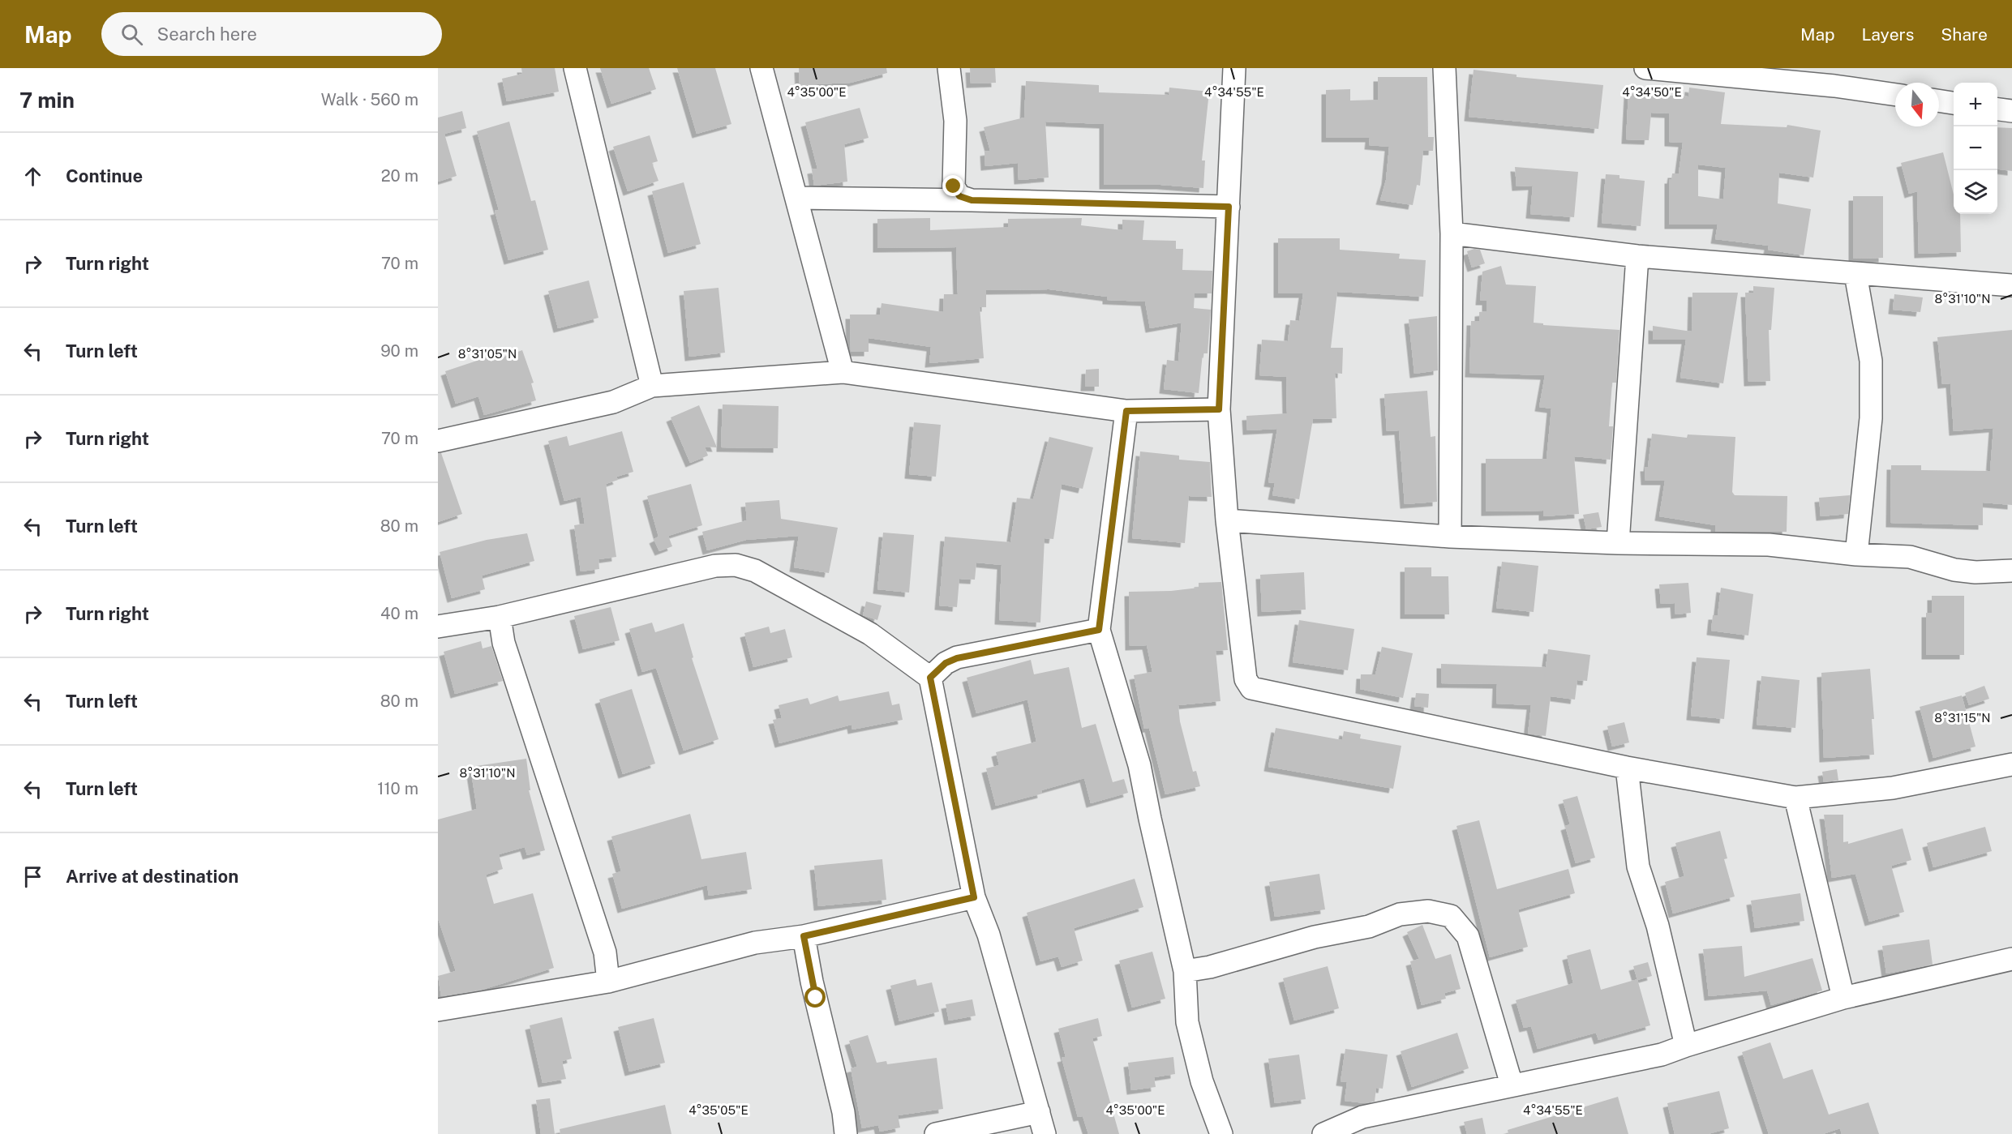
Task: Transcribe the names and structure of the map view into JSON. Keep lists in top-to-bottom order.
{
  "north": "bottom",
  "page": {
    "header": "Map",
    "search": "Search here",
    "nav": ["Map", "Layers", "Share"],
    "heading": ["7 min", "Walk · 560 m"],
    "map_buttons": ["+", "−"],
    "list": [
      ["Continue", "20 m"],
      ["Turn right", "70 m"],
      ["Turn left", "90 m"],
      ["Turn right", "70 m"],
      ["Turn left", "80 m"],
      ["Turn right", "40 m"],
      ["Turn left", "80 m"],
      ["Turn left", "110 m"],
      "Arrive at destination"
    ]
  },
  "coordinates": [
    "4°35'00\"E",
    "4°34'55\"E",
    "4°34'50\"E",
    "8°31'10\"N",
    "8°31'05\"N",
    "8°31'15\"N",
    "4°35'05\"E"
  ]
}
